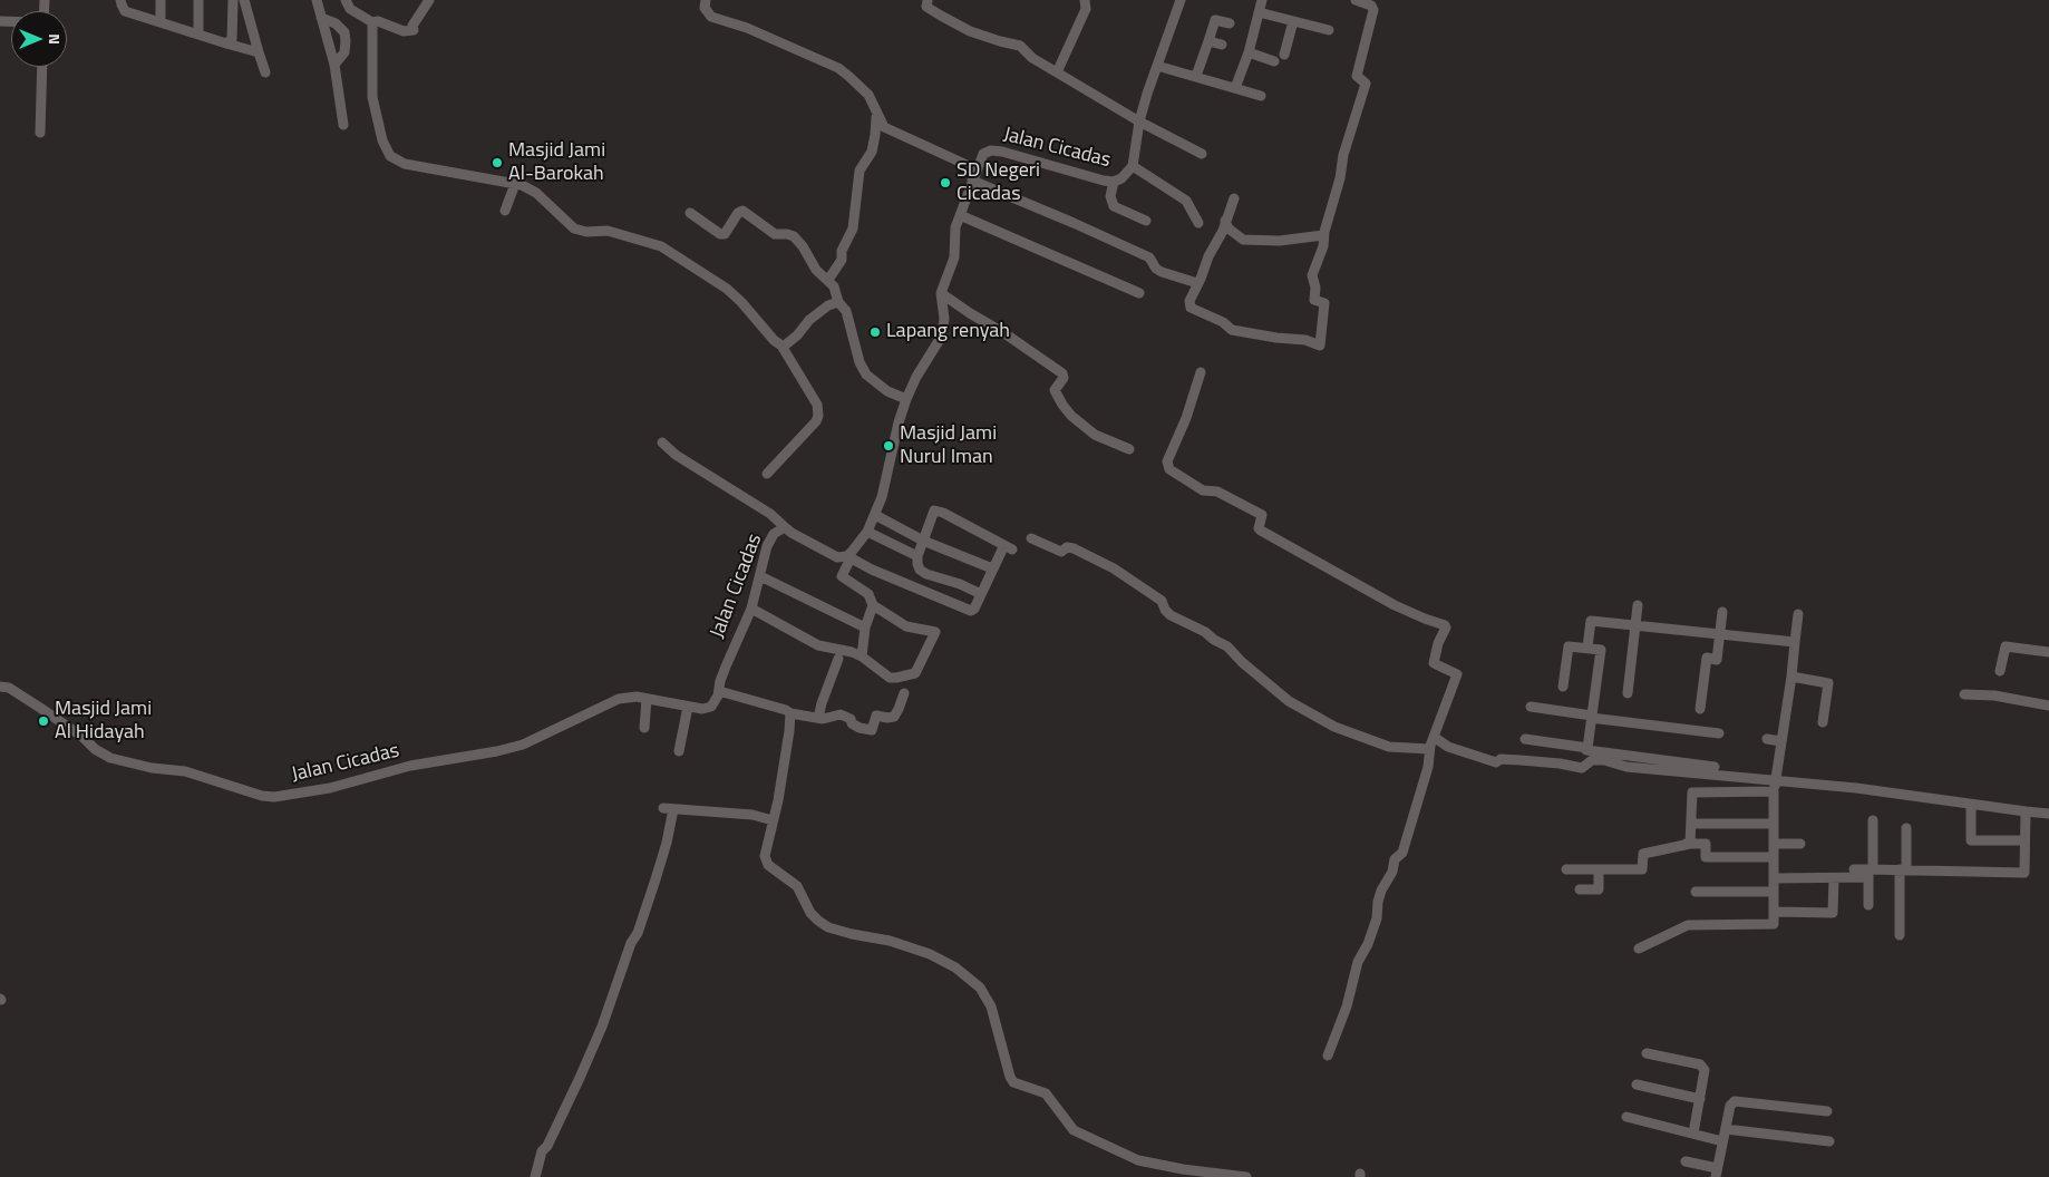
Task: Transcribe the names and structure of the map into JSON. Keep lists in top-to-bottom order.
{
  "streets": {
    "street": ["Jalan Cicadas"]
  },
  "places": [
    "Masjid Jami Al-Barokah",
    "SD Negeri Cicadas",
    "Lapang renyah",
    "Masjid Jami Nurul Iman",
    "Masjid Jami Al Hidayah"
  ],
  "north": "right"
}
